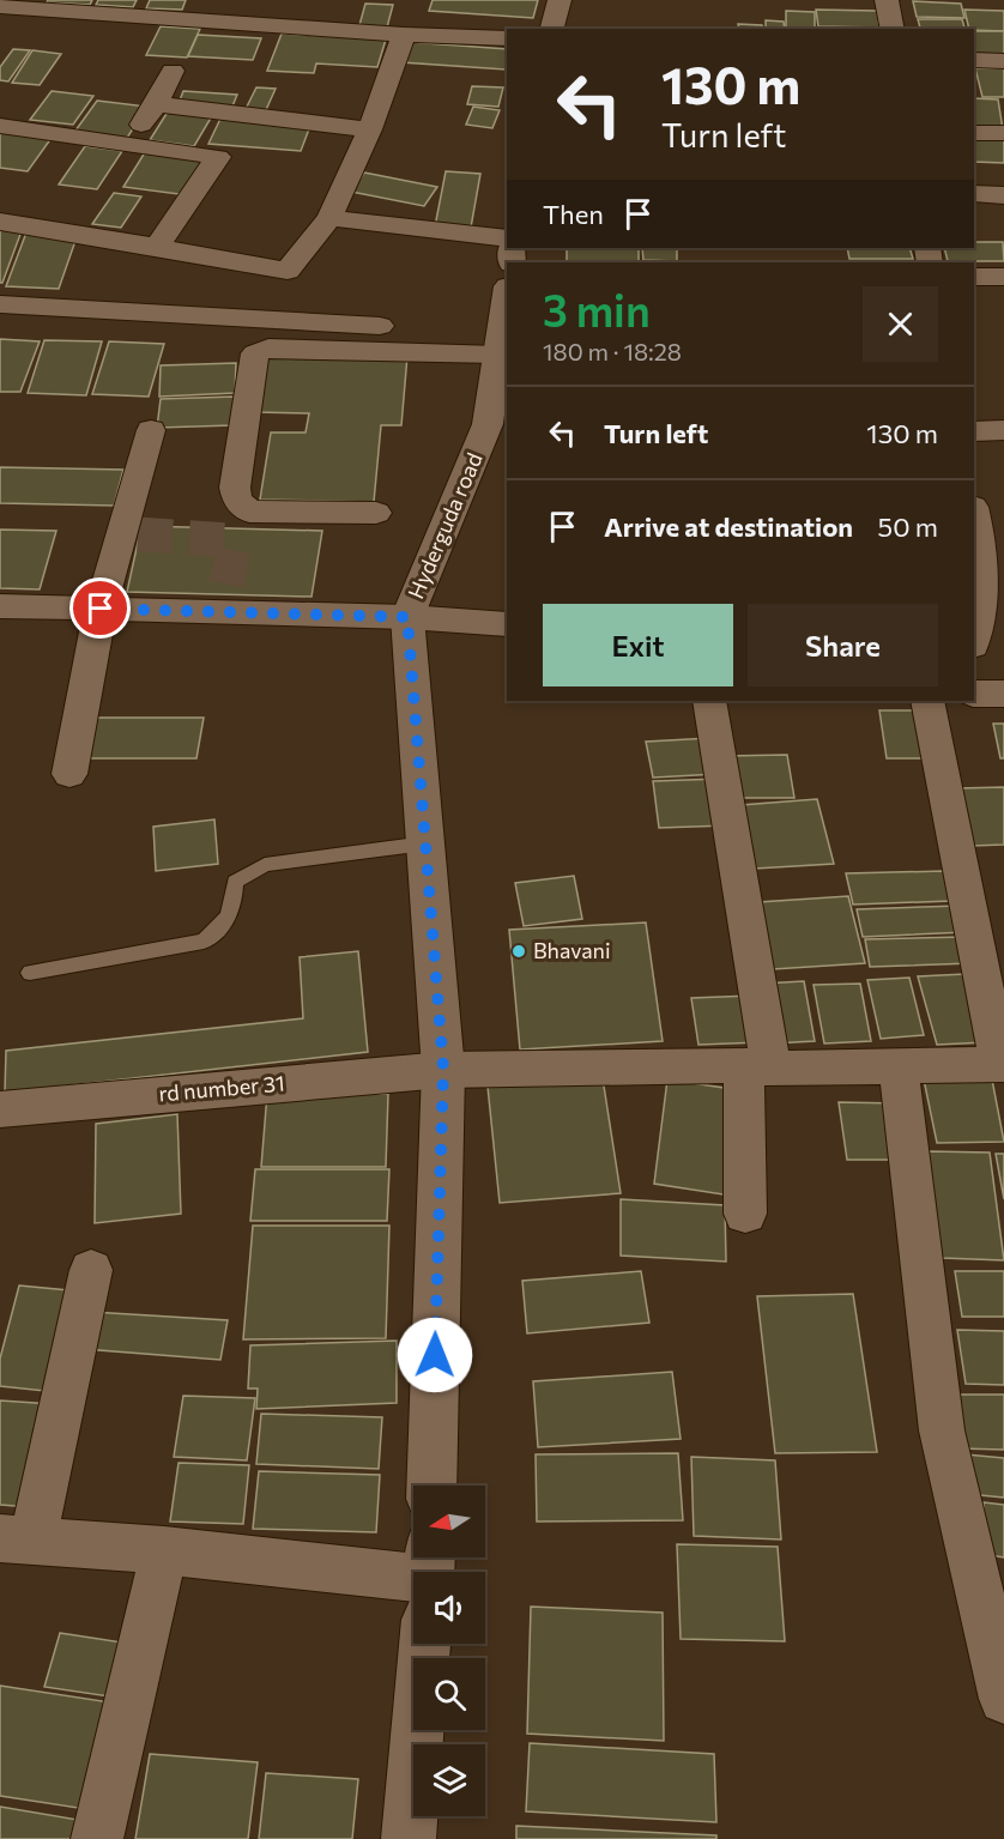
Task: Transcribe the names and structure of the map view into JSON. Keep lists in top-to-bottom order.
{
  "streets": {
    "street": ["Hyderguda road", "rd number 31"]
  },
  "crossings": [
    ["Hyderguda road", "rd number 31"]
  ],
  "places": ["Bhavani"],
  "north": "left",
  "page": {
    "turn": ["130 m", "Turn left"],
    "then": "Then",
    "heading": ["3 min", "180 m · 18:28"],
    "list": [
      {
        "name": "Turn left",
        "value": "130 m"
      },
      {
        "name": "Arrive at destination",
        "value": "50 m"
      }
    ],
    "buttons": ["Exit", "Share"]
  }
}
